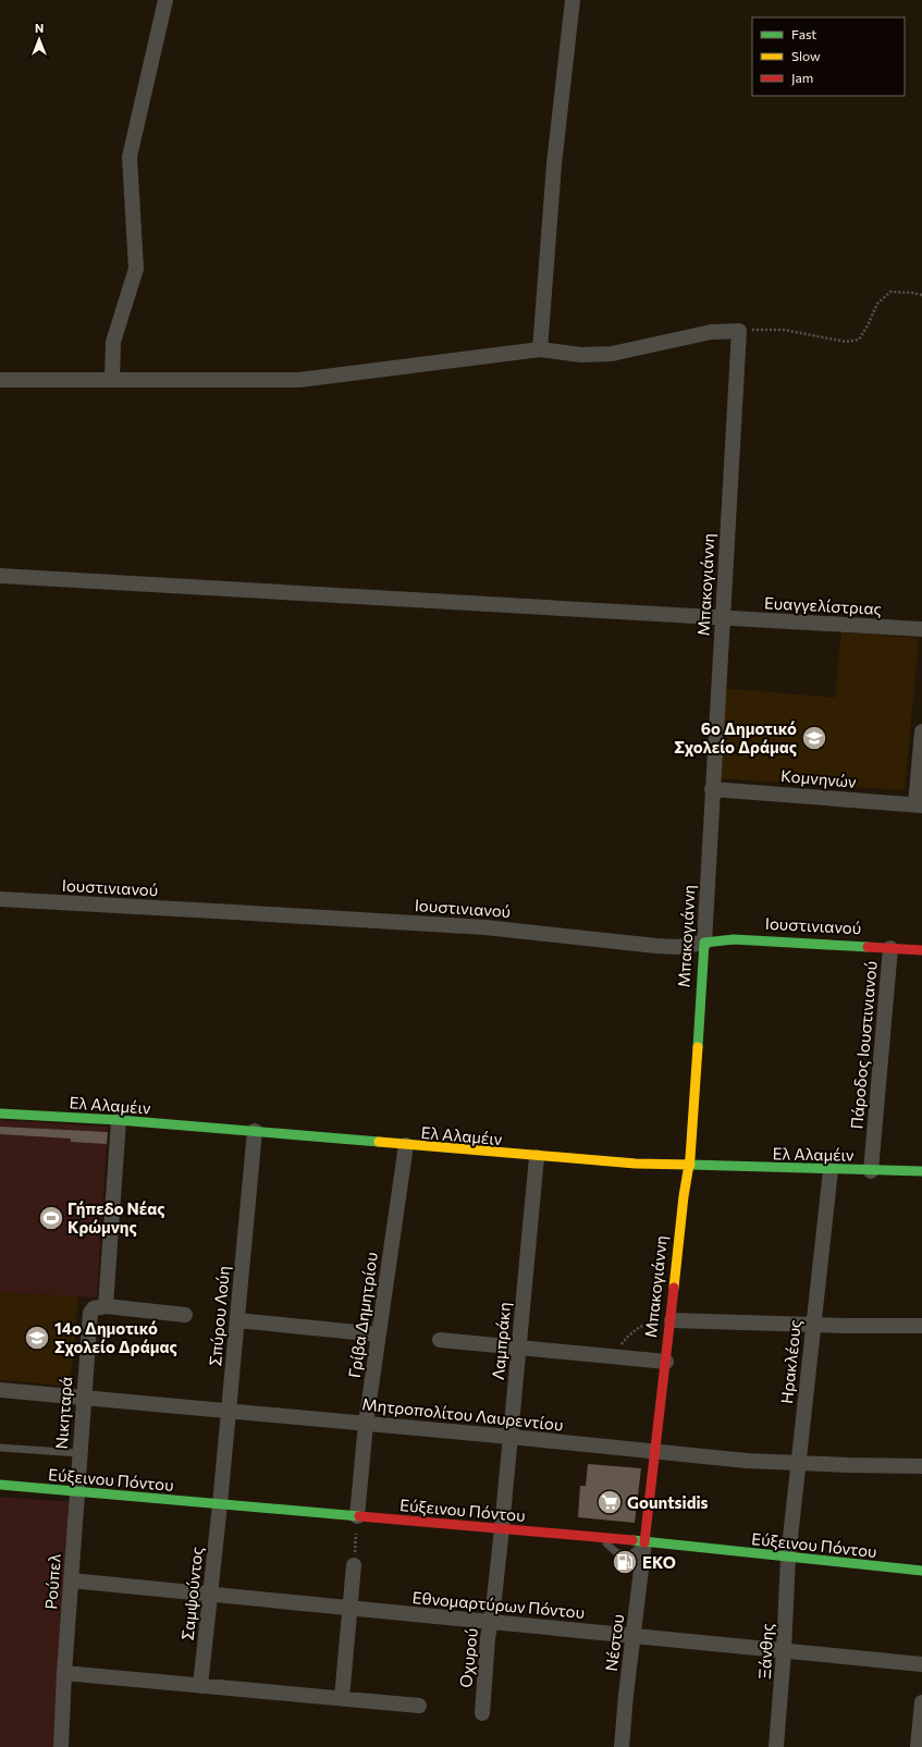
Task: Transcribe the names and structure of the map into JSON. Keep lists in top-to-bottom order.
{
  "streets": {
    "street": [
      "Μπακογιάννη",
      "Ευαγγελίστριας",
      "Κομνηνών",
      "Ιουστινιανού",
      "Πάροδος Ιουστινιανού",
      "Ελ Αλαμέιν",
      "Γρίβα Δημητρίου",
      "Σπύρου Λούη",
      "Λαμπράκη",
      "Ηρακλέους",
      "Νικηταρά",
      "Μητροπολίτου Λαυρεντίου",
      "Εύξεινου Πόντου",
      "Ρούπελ",
      "Σαμψούντος",
      "Εθνομαρτύρων Πόντου",
      "Νέστου",
      "Ξάνθης",
      "Οχυρού"
    ]
  },
  "crossings": [
    ["Μπακογιάννη", "Ευαγγελίστριας"],
    ["Μπακογιάννη", "Κομνηνών"],
    ["Μπακογιάννη", "Ιουστινιανού"],
    ["Μπακογιάννη", "Ελ Αλαμέιν"],
    ["Μπακογιάννη", "Μητροπολίτου Λαυρεντίου"],
    ["Μπακογιάννη", "Εύξεινου Πόντου"],
    ["Μπακογιάννη", "Νέστου"],
    ["Ιουστινιανού", "Πάροδος Ιουστινιανού"],
    ["Πάροδος Ιουστινιανού", "Ελ Αλαμέιν"],
    ["Ελ Αλαμέιν", "Γρίβα Δημητρίου"],
    ["Ελ Αλαμέιν", "Σπύρου Λούη"],
    ["Ελ Αλαμέιν", "Λαμπράκη"],
    ["Ελ Αλαμέιν", "Ηρακλέους"],
    ["Ελ Αλαμέιν", "Νικηταρά"],
    ["Γρίβα Δημητρίου", "Μητροπολίτου Λαυρεντίου"],
    ["Γρίβα Δημητρίου", "Εύξεινου Πόντου"],
    ["Σπύρου Λούη", "Μητροπολίτου Λαυρεντίου"],
    ["Σπύρου Λούη", "Εύξεινου Πόντου"],
    ["Σπύρου Λούη", "Σαμψούντος"],
    ["Λαμπράκη", "Μητροπολίτου Λαυρεντίου"],
    ["Λαμπράκη", "Εύξεινου Πόντου"],
    ["Λαμπράκη", "Οχυρού"],
    ["Ηρακλέους", "Μητροπολίτου Λαυρεντίου"],
    ["Ηρακλέους", "Εύξεινου Πόντου"],
    ["Ηρακλέους", "Ξάνθης"],
    ["Νικηταρά", "Μητροπολίτου Λαυρεντίου"],
    ["Νικηταρά", "Εύξεινου Πόντου"],
    ["Νικηταρά", "Ρούπελ"],
    ["Εύξεινου Πόντου", "Ρούπελ"],
    ["Εύξεινου Πόντου", "Σαμψούντος"],
    ["Εύξεινου Πόντου", "Νέστου"],
    ["Εύξεινου Πόντου", "Ξάνθης"],
    ["Εύξεινου Πόντου", "Οχυρού"],
    ["Ρούπελ", "Εθνομαρτύρων Πόντου"],
    ["Σαμψούντος", "Εθνομαρτύρων Πόντου"],
    ["Εθνομαρτύρων Πόντου", "Νέστου"],
    ["Εθνομαρτύρων Πόντου", "Ξάνθης"],
    ["Εθνομαρτύρων Πόντου", "Οχυρού"]
  ],
  "places": {
    "school or university": ["6o Δημοτικό Σχολείο Δράμας", "14ο Δημοτικό Σχολείο Δράμας"],
    "sports": ["Γήπεδο Νέας Κρώμνης"],
    "supermarket": ["Gountsidis"],
    "fuel station": ["EKO"]
  },
  "legend": ["Fast", "Slow", "Jam"],
  "north": "top"
}
